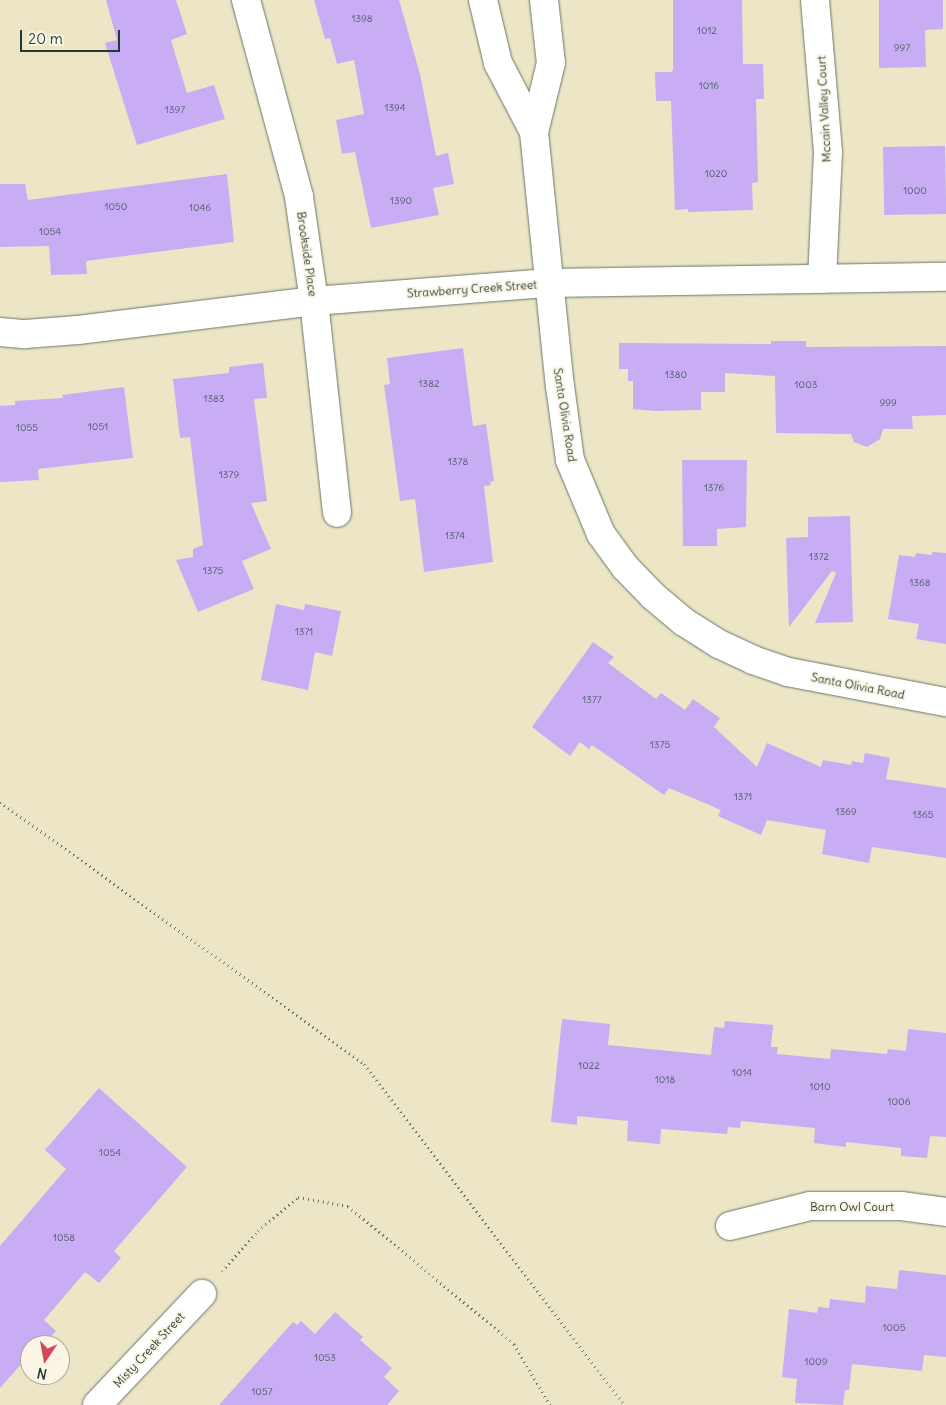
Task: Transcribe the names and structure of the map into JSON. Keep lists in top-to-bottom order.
{
  "streets": {
    "street": [
      "Mccain Valley Court",
      "Brookside Place",
      "Strawberry Creek Street",
      "Santa Olivia Road",
      "Barn Owl Court",
      "Misty Creek Street"
    ]
  },
  "crossings": [
    ["Mccain Valley Court", "Strawberry Creek Street"],
    ["Brookside Place", "Strawberry Creek Street"],
    ["Strawberry Creek Street", "Santa Olivia Road"]
  ],
  "house_numbers": [
    "1398",
    "1012",
    "997",
    "1016",
    "1394",
    "1397",
    "1020",
    "1000",
    "1390",
    "1050",
    "1046",
    "1054",
    "1380",
    "1382",
    "1003",
    "1383",
    "999",
    "1051",
    "1055",
    "1378",
    "1379",
    "1376",
    "1374",
    "1372",
    "1375",
    "1368",
    "1371",
    "1377",
    "1375",
    "1371",
    "1369",
    "1365",
    "1022",
    "1014",
    "1018",
    "1010",
    "1006",
    "1054",
    "1058",
    "1005",
    "1053",
    "1009",
    "1057"
  ],
  "scale_bar": "20 m",
  "north": "bottom"
}
